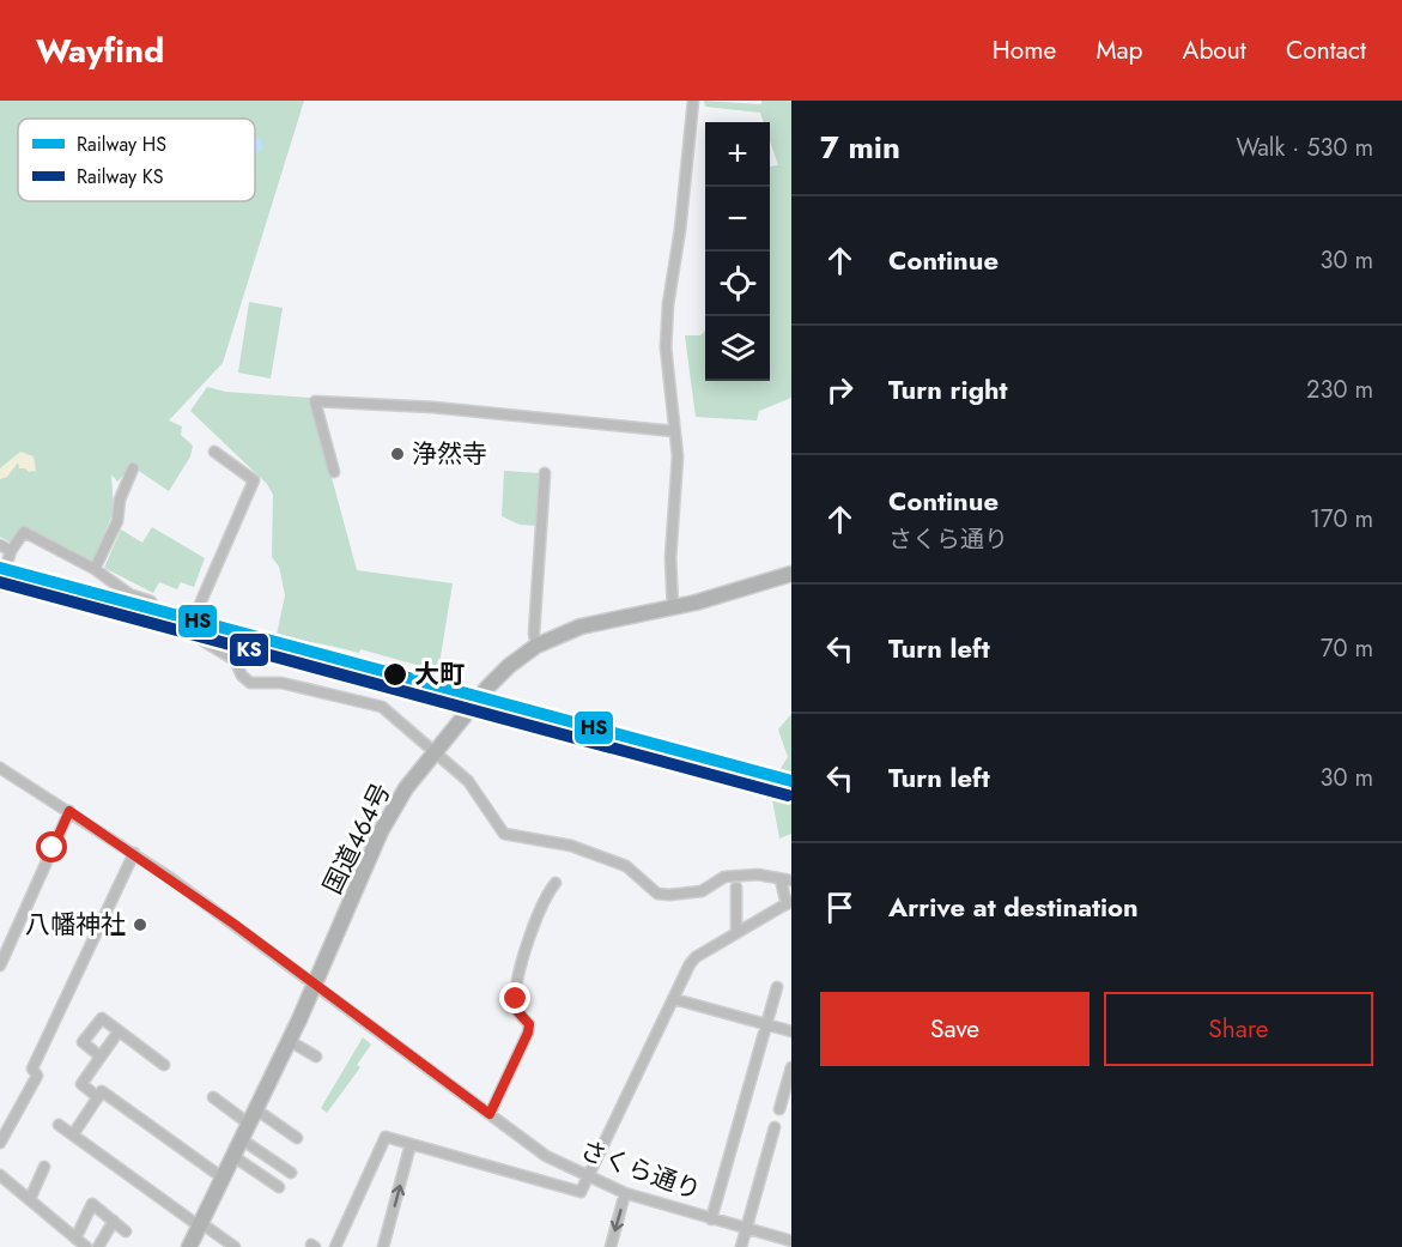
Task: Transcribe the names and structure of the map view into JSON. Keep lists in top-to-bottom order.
{
  "streets": {
    "highway": ["国道464号"],
    "street": ["さくら通り"]
  },
  "crossings": [
    ["国道464号", "さくら通り"]
  ],
  "places": ["浄然寺", "大町", "八幡神社"],
  "lines": ["rail line HS", "rail line KS"],
  "legend": ["Railway HS", "Railway KS"],
  "page": {
    "header": "Wayfind",
    "nav": [
      "Home",
      "Map",
      "About",
      "Contact"
    ],
    "heading": ["7 min", "Walk · 530 m"],
    "map_buttons": ["+", "−"],
    "list": [
      ["Continue", "30 m"],
      ["Turn right", "230 m"],
      ["Continue", "さくら通り", "170 m"],
      ["Turn left", "70 m"],
      ["Turn left", "30 m"],
      "Arrive at destination"
    ],
    "buttons": ["Save", "Share"]
  }
}
